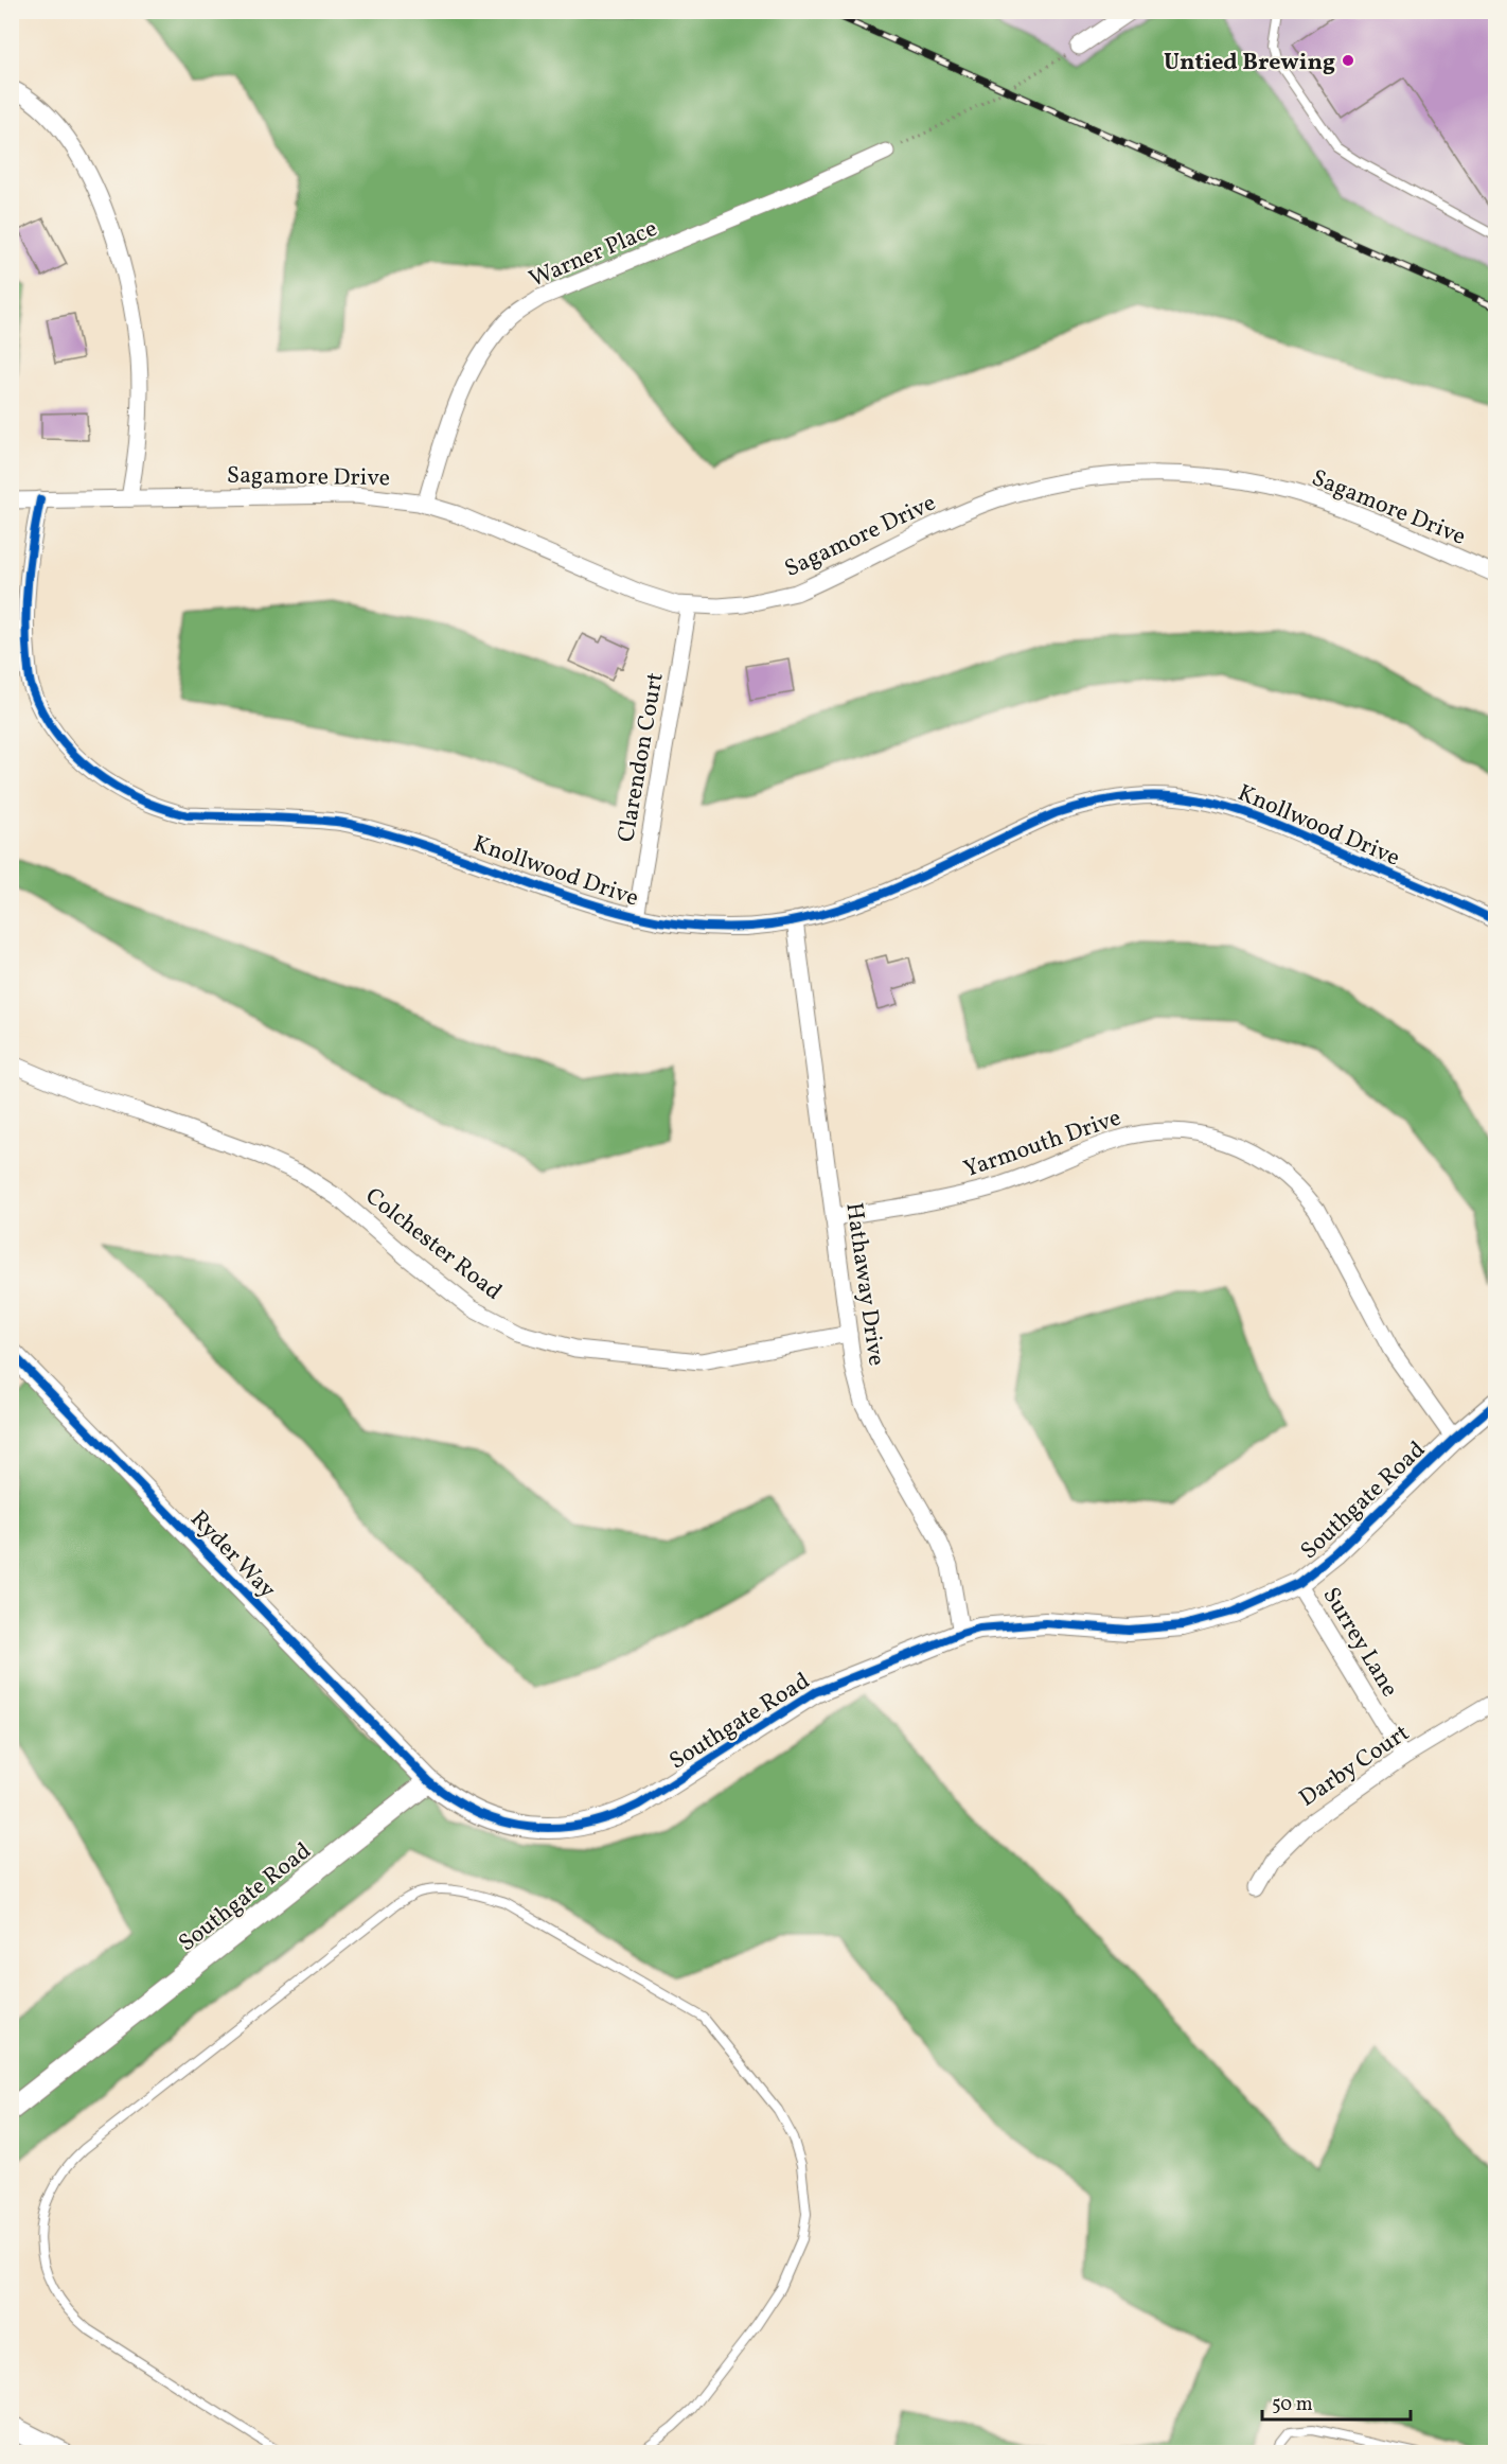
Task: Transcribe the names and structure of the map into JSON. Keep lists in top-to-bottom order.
{
  "streets": {
    "street": [
      "Warner Place",
      "Sagamore Drive",
      "Clarendon Court",
      "Knollwood Drive",
      "Yarmouth Drive",
      "Colchester Road",
      "Hathaway Drive",
      "Southgate Road",
      "Ryder Way",
      "Surrey Lane",
      "Darby Court"
    ]
  },
  "crossings": [
    ["Warner Place", "Sagamore Drive"],
    ["Sagamore Drive", "Clarendon Court"],
    ["Sagamore Drive", "Knollwood Drive"],
    ["Clarendon Court", "Knollwood Drive"],
    ["Knollwood Drive", "Hathaway Drive"],
    ["Yarmouth Drive", "Hathaway Drive"],
    ["Yarmouth Drive", "Southgate Road"],
    ["Colchester Road", "Hathaway Drive"],
    ["Hathaway Drive", "Southgate Road"],
    ["Southgate Road", "Ryder Way"],
    ["Southgate Road", "Surrey Lane"],
    ["Surrey Lane", "Darby Court"]
  ],
  "places": ["Untied Brewing"],
  "scale_bar": "50 m"
}
